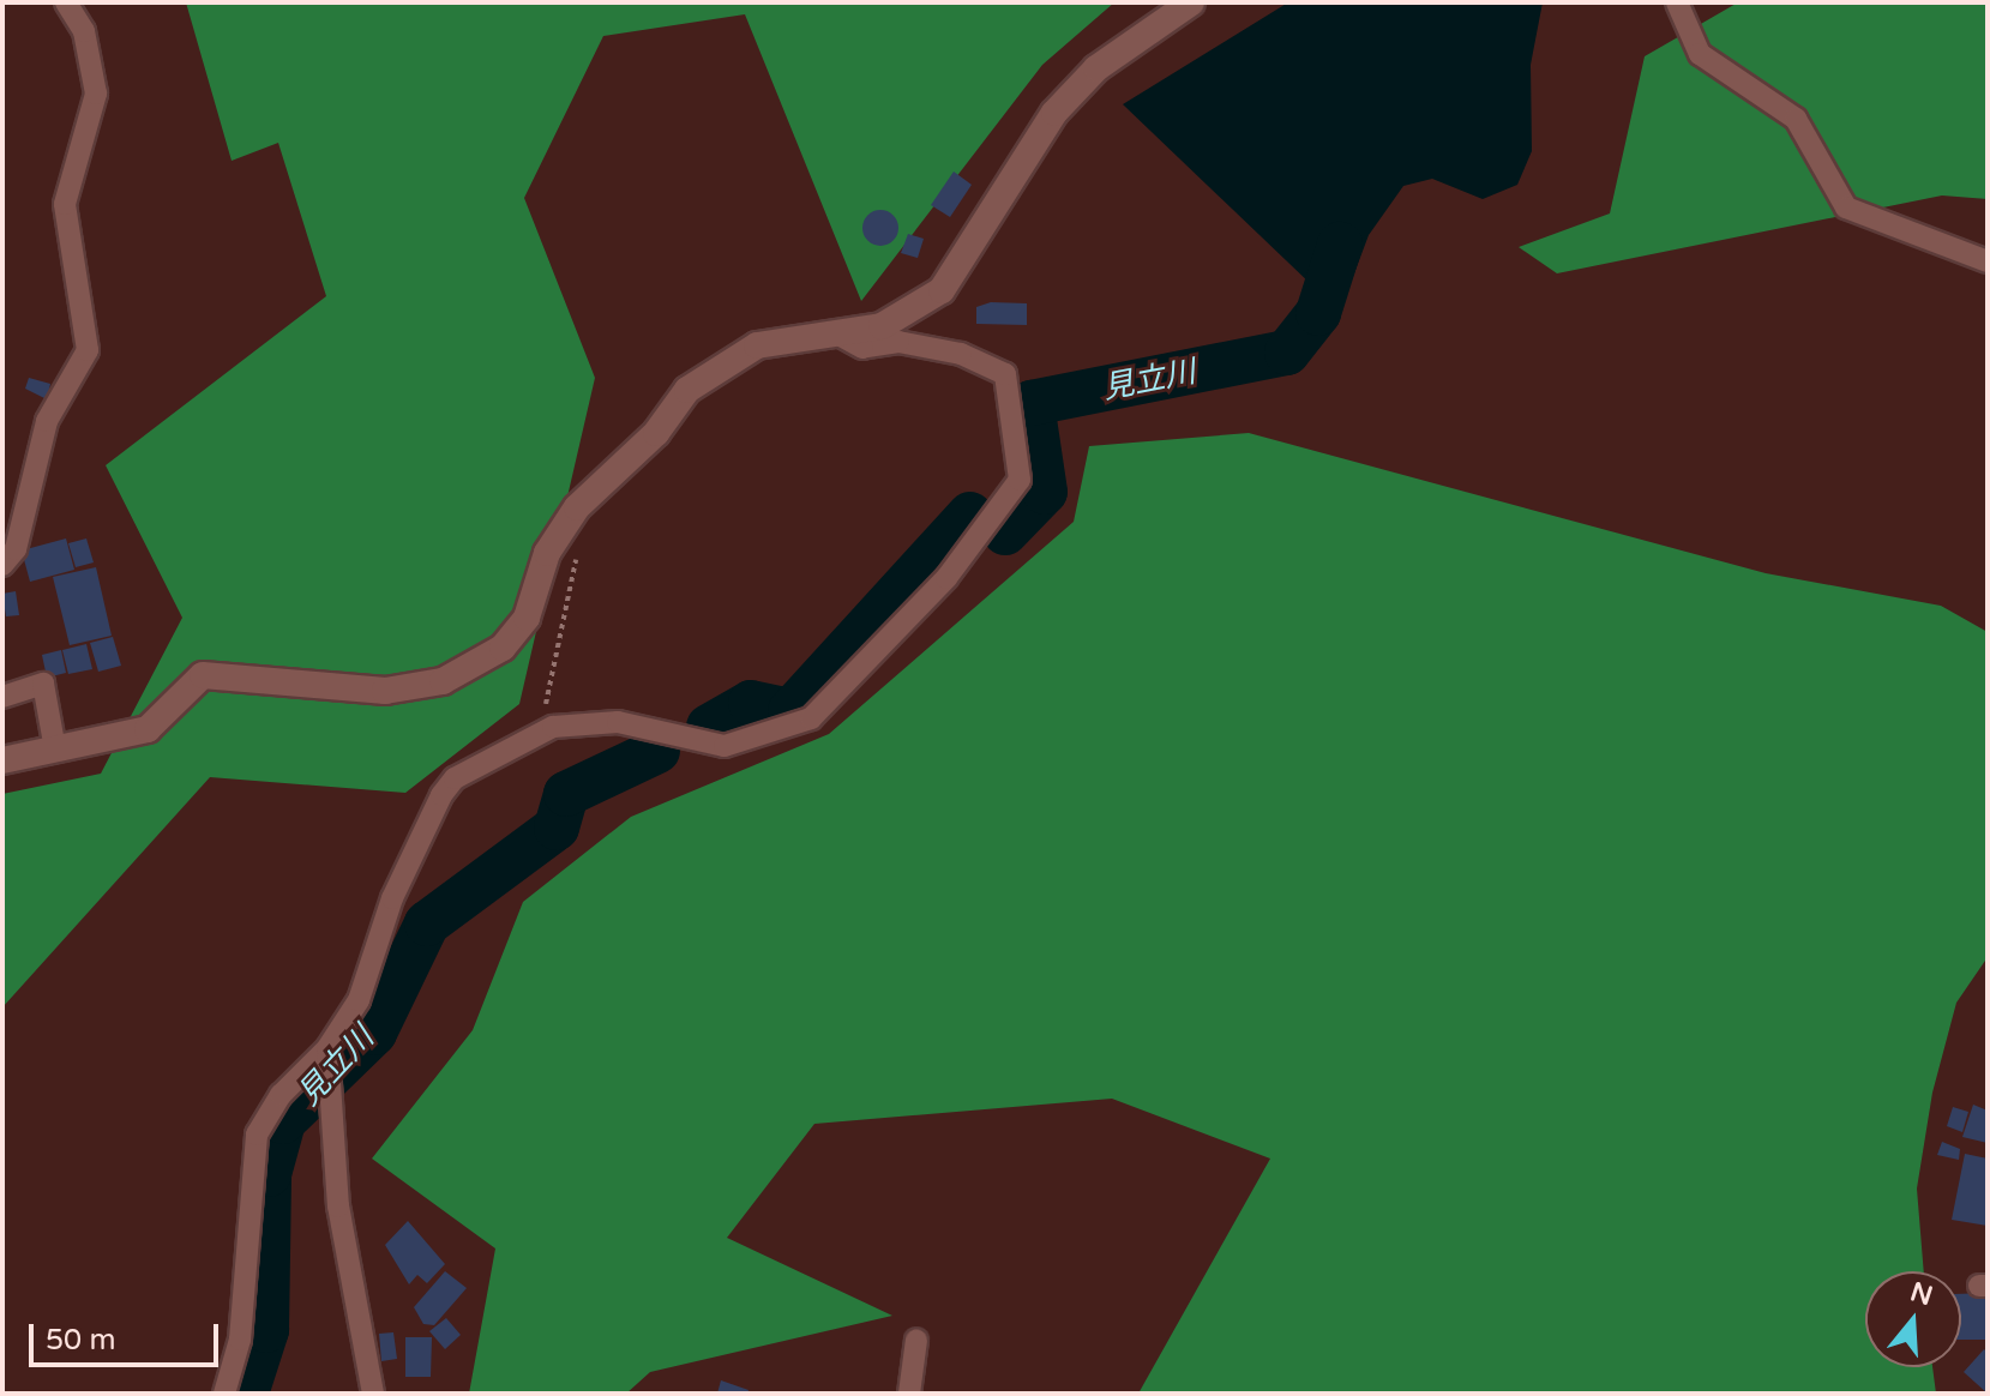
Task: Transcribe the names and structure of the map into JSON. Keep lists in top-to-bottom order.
{
  "water": ["見立川"],
  "scale_bar": "50 m",
  "north": "top"
}
